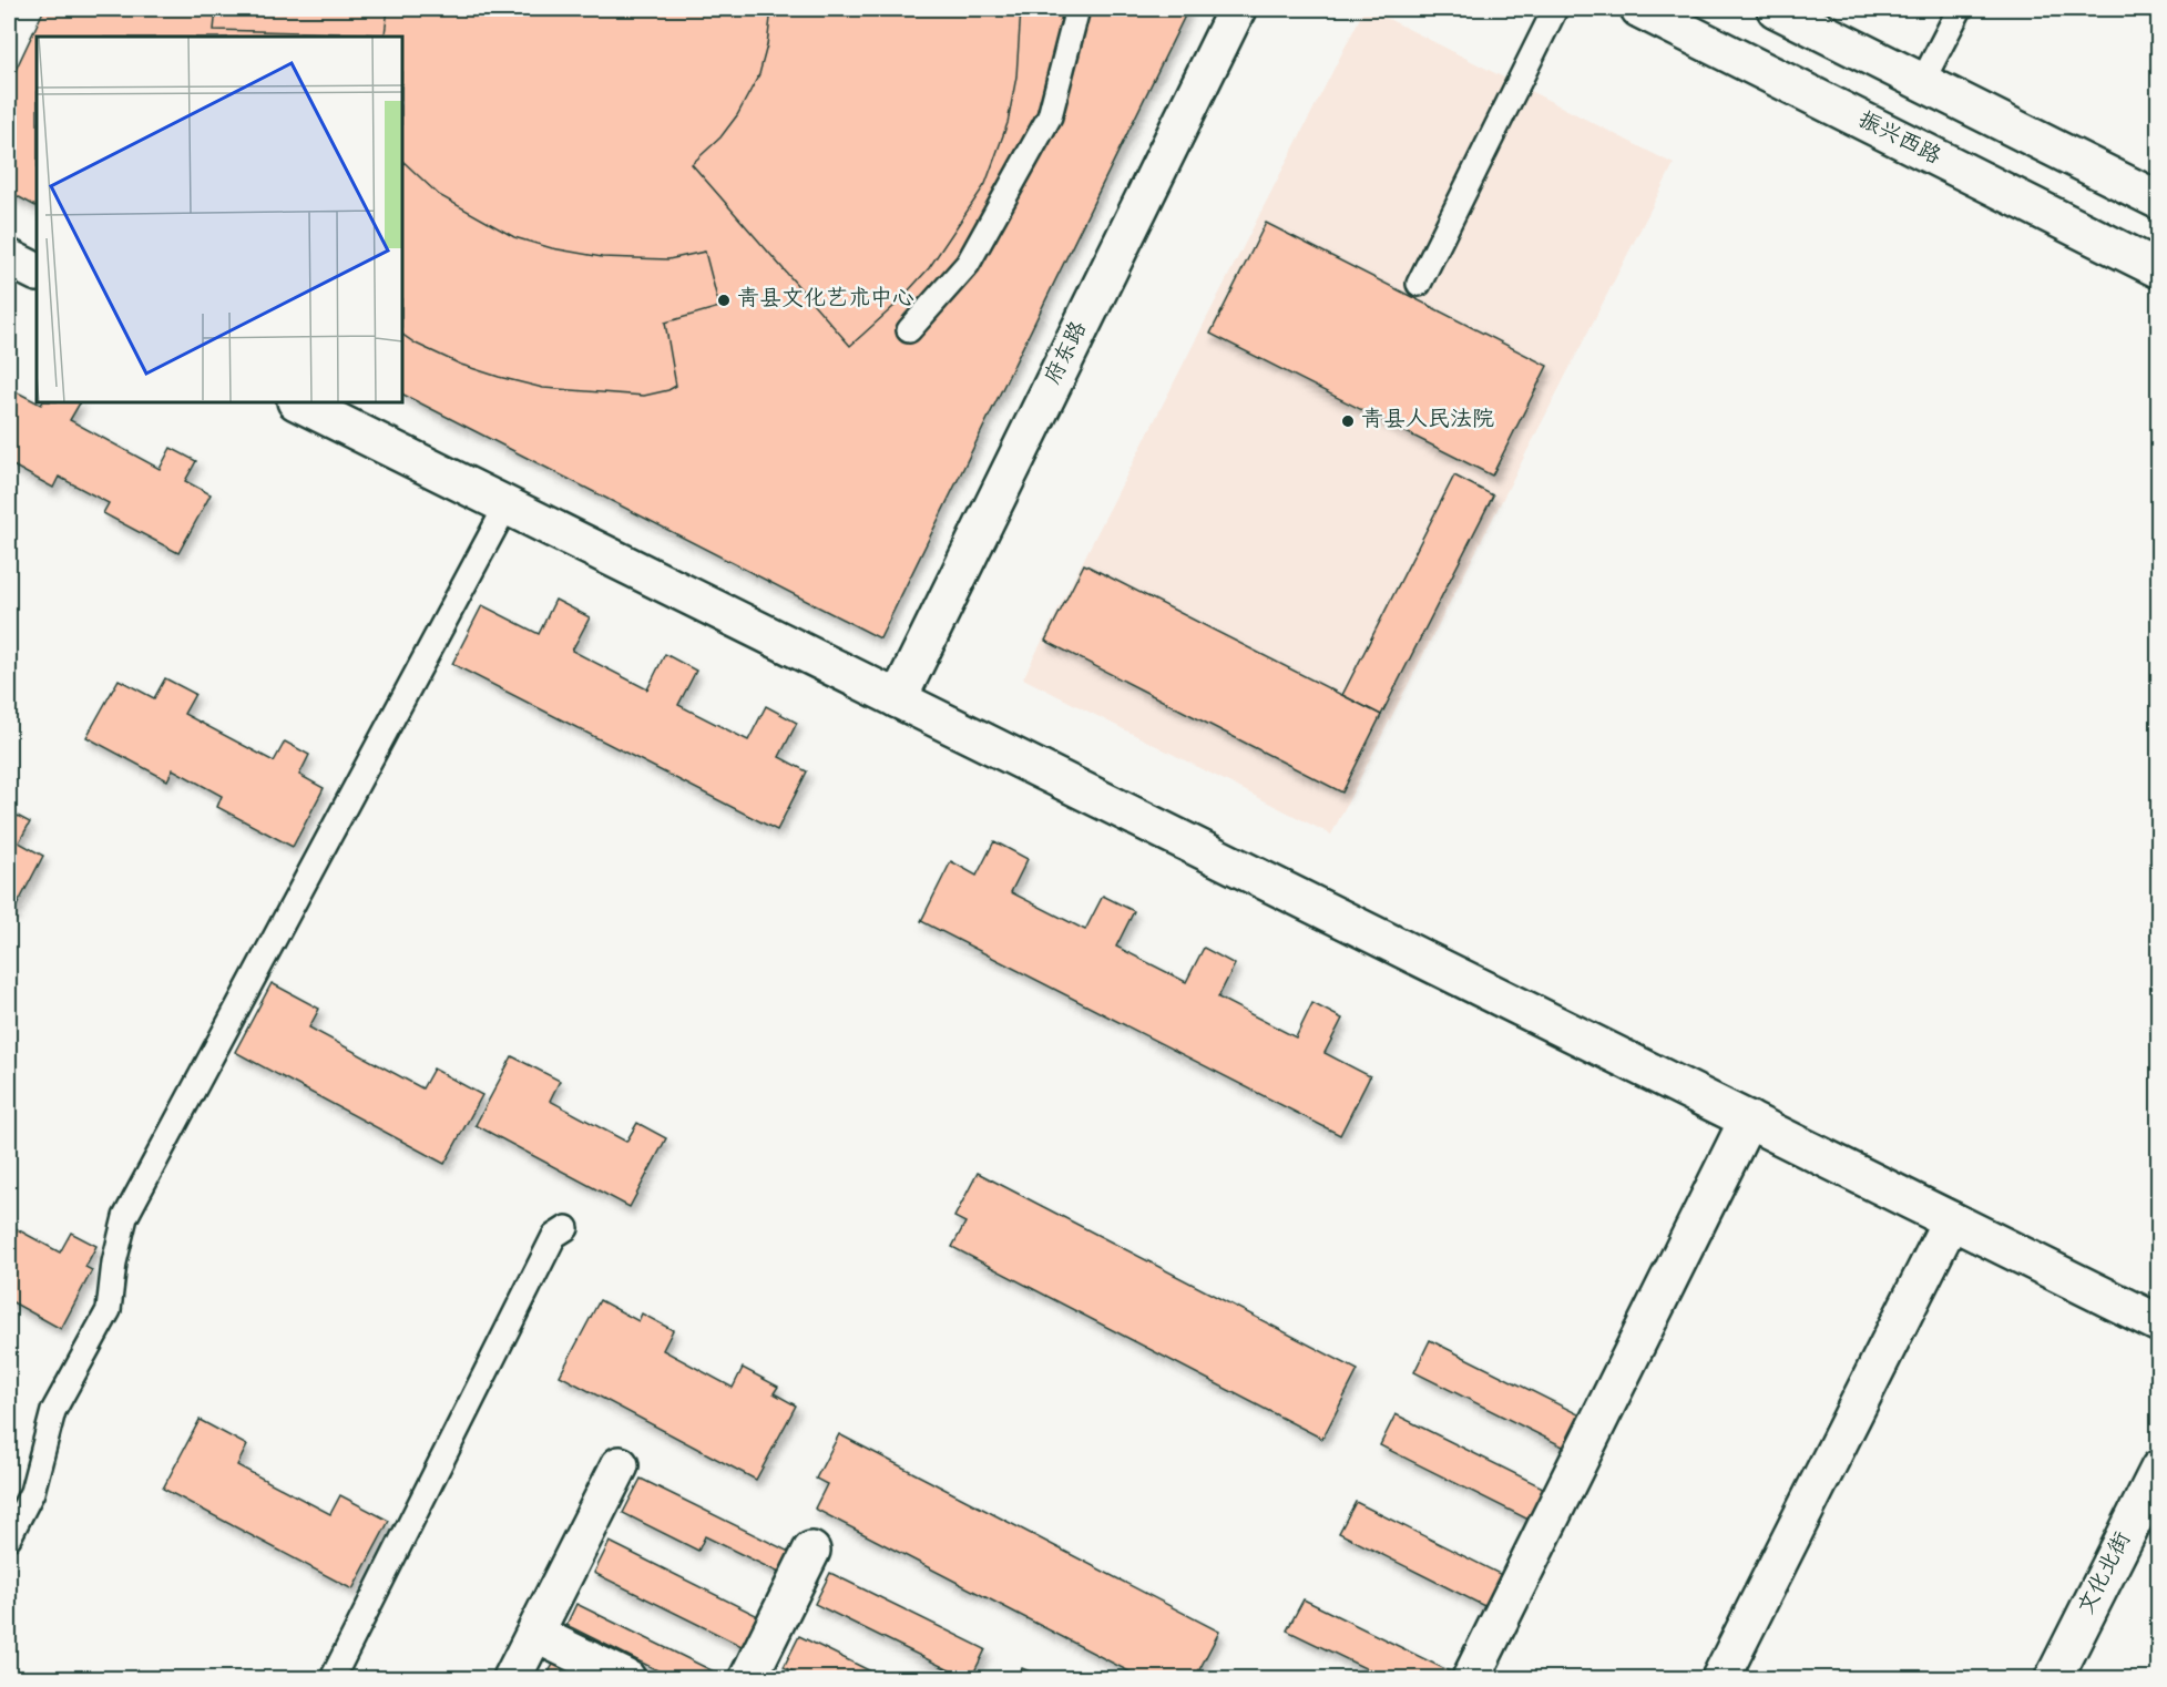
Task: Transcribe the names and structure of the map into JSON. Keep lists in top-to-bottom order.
{
  "streets": {
    "street": ["振兴西路", "府东路", "文化北街"]
  },
  "places": ["青县文化艺术中心", "青县人民法院"]
}
